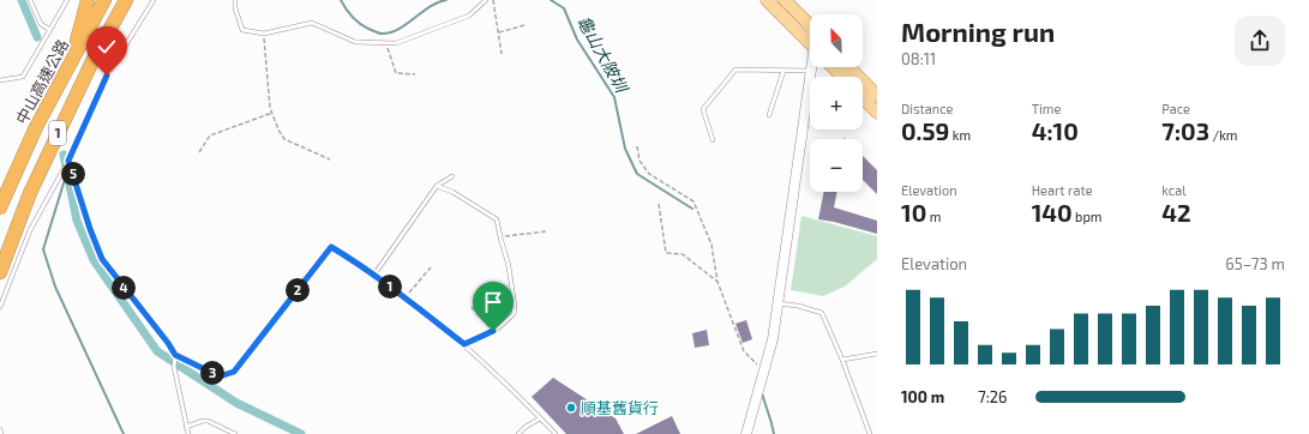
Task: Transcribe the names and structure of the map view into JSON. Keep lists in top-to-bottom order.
{
  "streets": {
    "highway": ["中山高速公路", "1"]
  },
  "water": ["龜山大陂圳"],
  "places": ["順基舊貨行"],
  "north": "top left",
  "page": {
    "heading": ["Morning run", "08:11"],
    "map_buttons": ["+", "−"],
    "stats": [
      ["Distance", "0.59 km"],
      ["Time", "4:10"],
      ["Pace", "7:03 /km"],
      ["Elevation", "10 m"],
      ["Heart rate", "140 bpm"],
      ["kcal", "42"]
    ],
    "pins": [
      "5",
      "1",
      "4",
      "2",
      "3"
    ],
    "chart": ["Elevation", "65–73 m"],
    "list": [
      {
        "name": "100 m",
        "note": "7:26"
      }
    ]
  }
}
